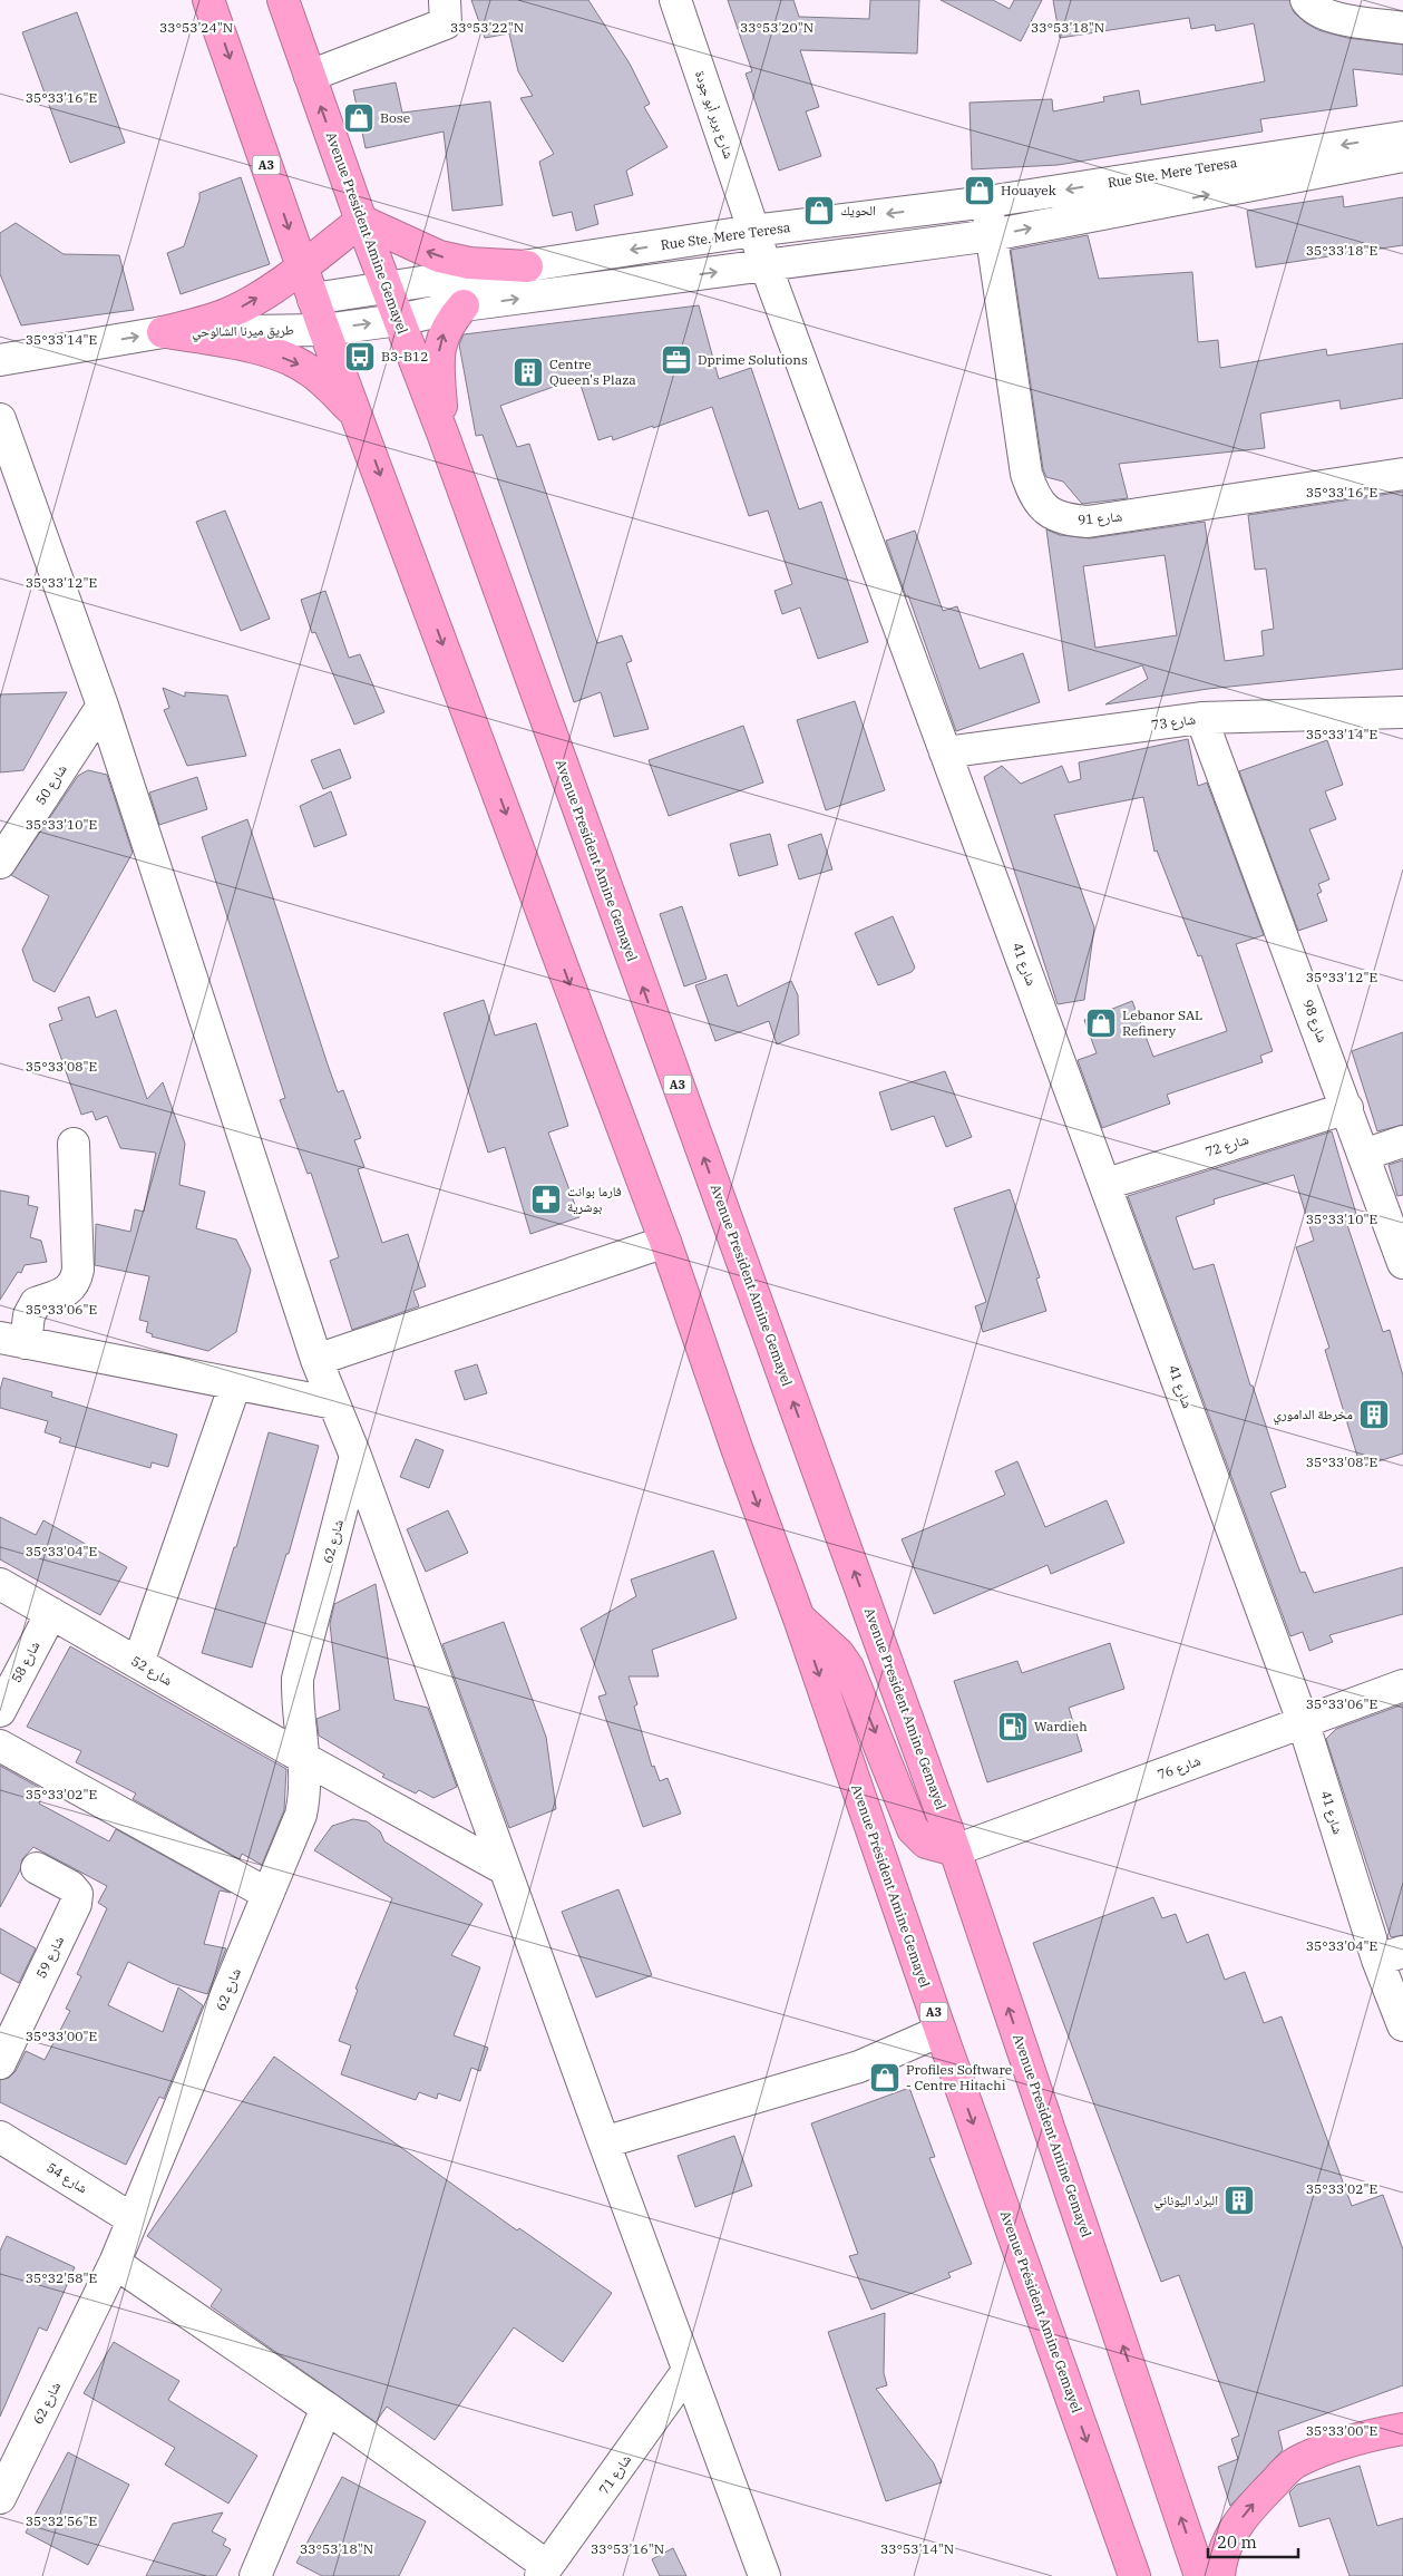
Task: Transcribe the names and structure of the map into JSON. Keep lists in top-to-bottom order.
{
  "streets": {
    "highway": ["A3", "Avenue President Amine Gemayel", "Avenue Président Amine Gemayel"],
    "street": [
      "شارع بربر أبو جودة",
      "Rue Ste. Mere Teresa",
      "طريق ميرنا الشالوحي",
      "شارع 91",
      "شارع 73",
      "شارع 50",
      "شارع 41",
      "شارع 98",
      "شارع 72",
      "شارع 62",
      "شارع 58",
      "شارع 52",
      "شارع 76",
      "شارع 59",
      "شارع 54",
      "شارع 71"
    ]
  },
  "crossings": [
    ["شارع بربر أبو جودة", "Rue Ste. Mere Teresa"],
    ["شارع بربر أبو جودة", "شارع 41"],
    ["A3", "Rue Ste. Mere Teresa"],
    ["A3", "طريق ميرنا الشالوحي"],
    ["A3", "Avenue Président Amine Gemayel"],
    ["Rue Ste. Mere Teresa", "Avenue President Amine Gemayel"],
    ["Rue Ste. Mere Teresa", "طريق ميرنا الشالوحي"],
    ["Rue Ste. Mere Teresa", "شارع 91"],
    ["Rue Ste. Mere Teresa", "شارع 41"],
    ["Avenue President Amine Gemayel", "شارع 76"],
    ["شارع 73", "شارع 41"],
    ["شارع 73", "شارع 98"],
    ["شارع 41", "شارع 72"],
    ["شارع 41", "شارع 76"],
    ["شارع 98", "شارع 72"],
    ["شارع 62", "شارع 52"],
    ["شارع 62", "شارع 54"],
    ["شارع 58", "شارع 52"]
  ],
  "one_way": ["طريق ميرنا الشالوحي", "Avenue Président Amine Gemayel"],
  "places": {
    "shop": [
      "Bose",
      "Houayek",
      "الحويك",
      "Lebanor SAL Refinery",
      "Profiles Software - Centre Hitachi"
    ],
    "bus stop": ["B3-B12"],
    "office": ["Dprime Solutions"],
    "building": ["Centre Queen's Plaza", "مخرطة الداموري", "البراد اليوناني"],
    "pharmacy": ["فارما بوانت بوشرية"],
    "fuel station": ["Wardieh"]
  },
  "scale_bar": "20 m",
  "coordinates": [
    "33°53'24\"N",
    "33°53'22\"N",
    "33°53'20\"N",
    "33°53'18\"N",
    "35°33'16\"E",
    "35°33'18\"E",
    "35°33'14\"E",
    "35°33'12\"E",
    "35°33'10\"E",
    "35°33'08\"E",
    "35°33'06\"E",
    "35°33'04\"E",
    "35°33'02\"E",
    "35°33'00\"E",
    "35°32'58\"E",
    "35°32'56\"E",
    "33°53'16\"N",
    "33°53'14\"N"
  ]
}
